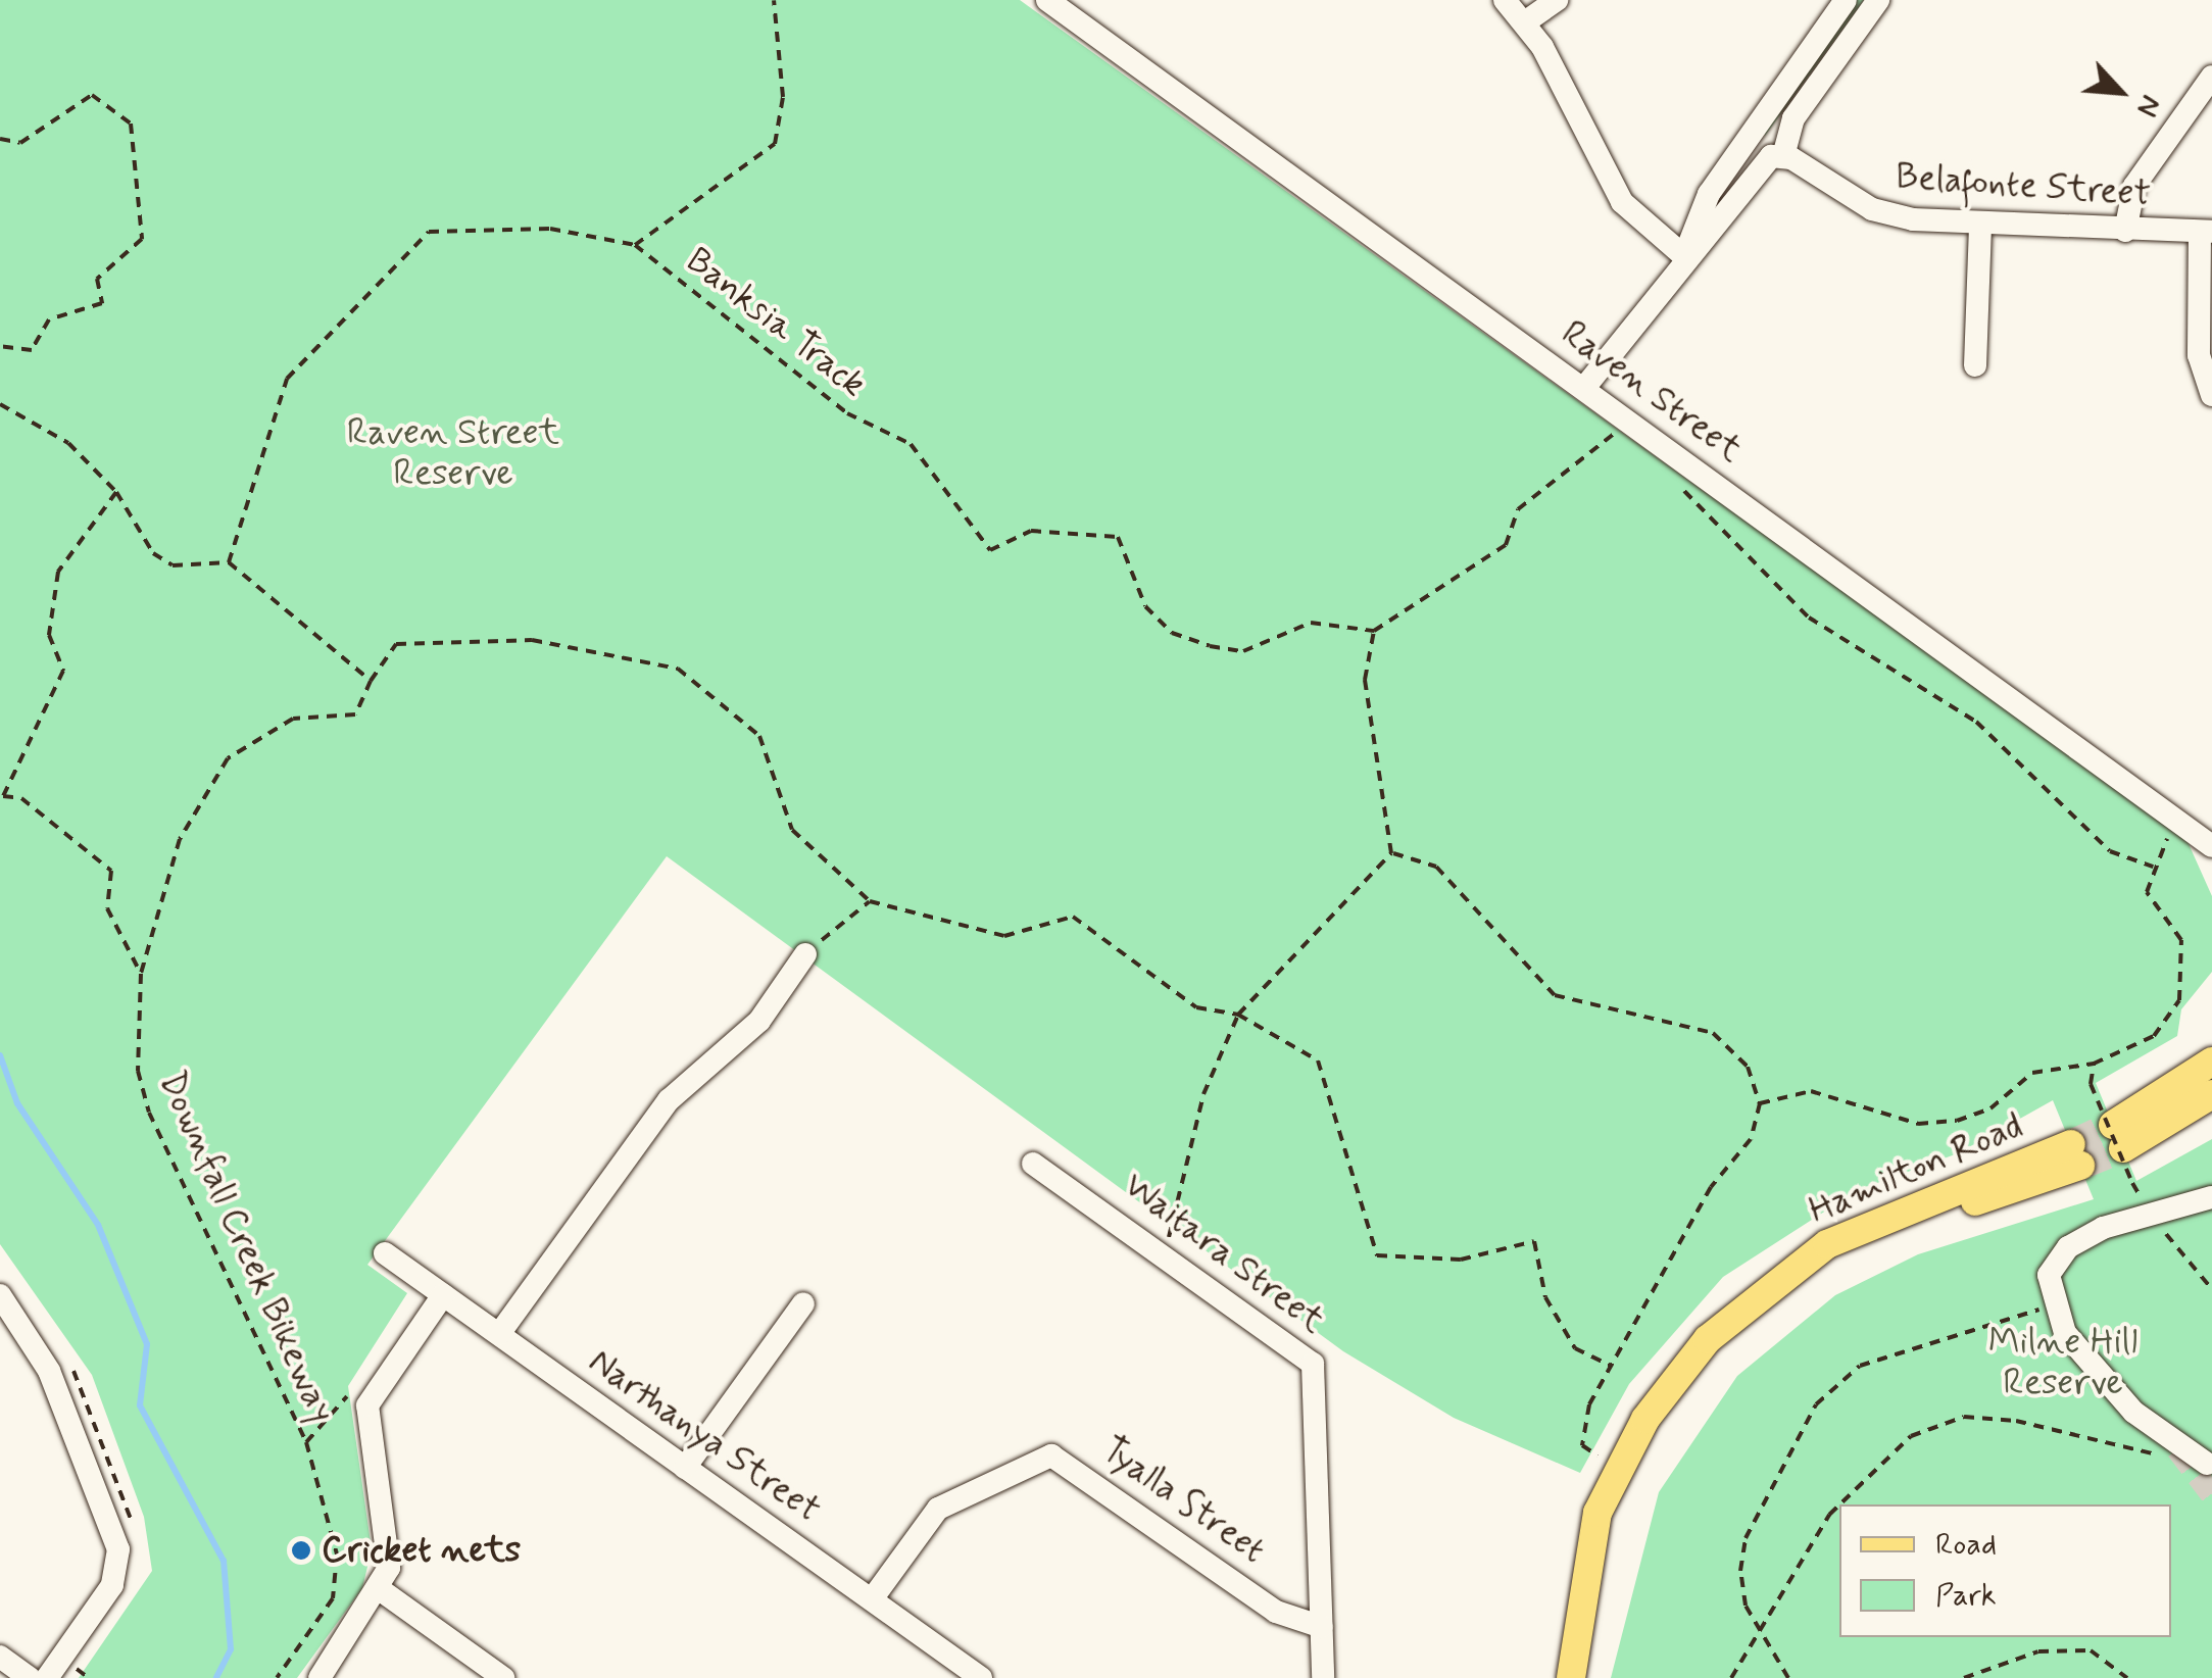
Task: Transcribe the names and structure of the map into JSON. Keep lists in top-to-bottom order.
{
  "streets": {
    "main road": ["Hamilton Road"],
    "street": [
      "Belafonte Street",
      "Raven Street",
      "Waitara Street",
      "Narthanya Street",
      "Tyalla Street"
    ],
    "path": ["Banksia Track", "Downfall Creek Bikeway"]
  },
  "crossings": [
    ["Waitara Street", "Tyalla Street"],
    ["Narthanya Street", "Tyalla Street"]
  ],
  "parks": ["Raven Street Reserve", "Milne Hill Reserve"],
  "places": ["Cricket nets"],
  "legend": ["Road", "Park"],
  "north": "bottom right"
}
